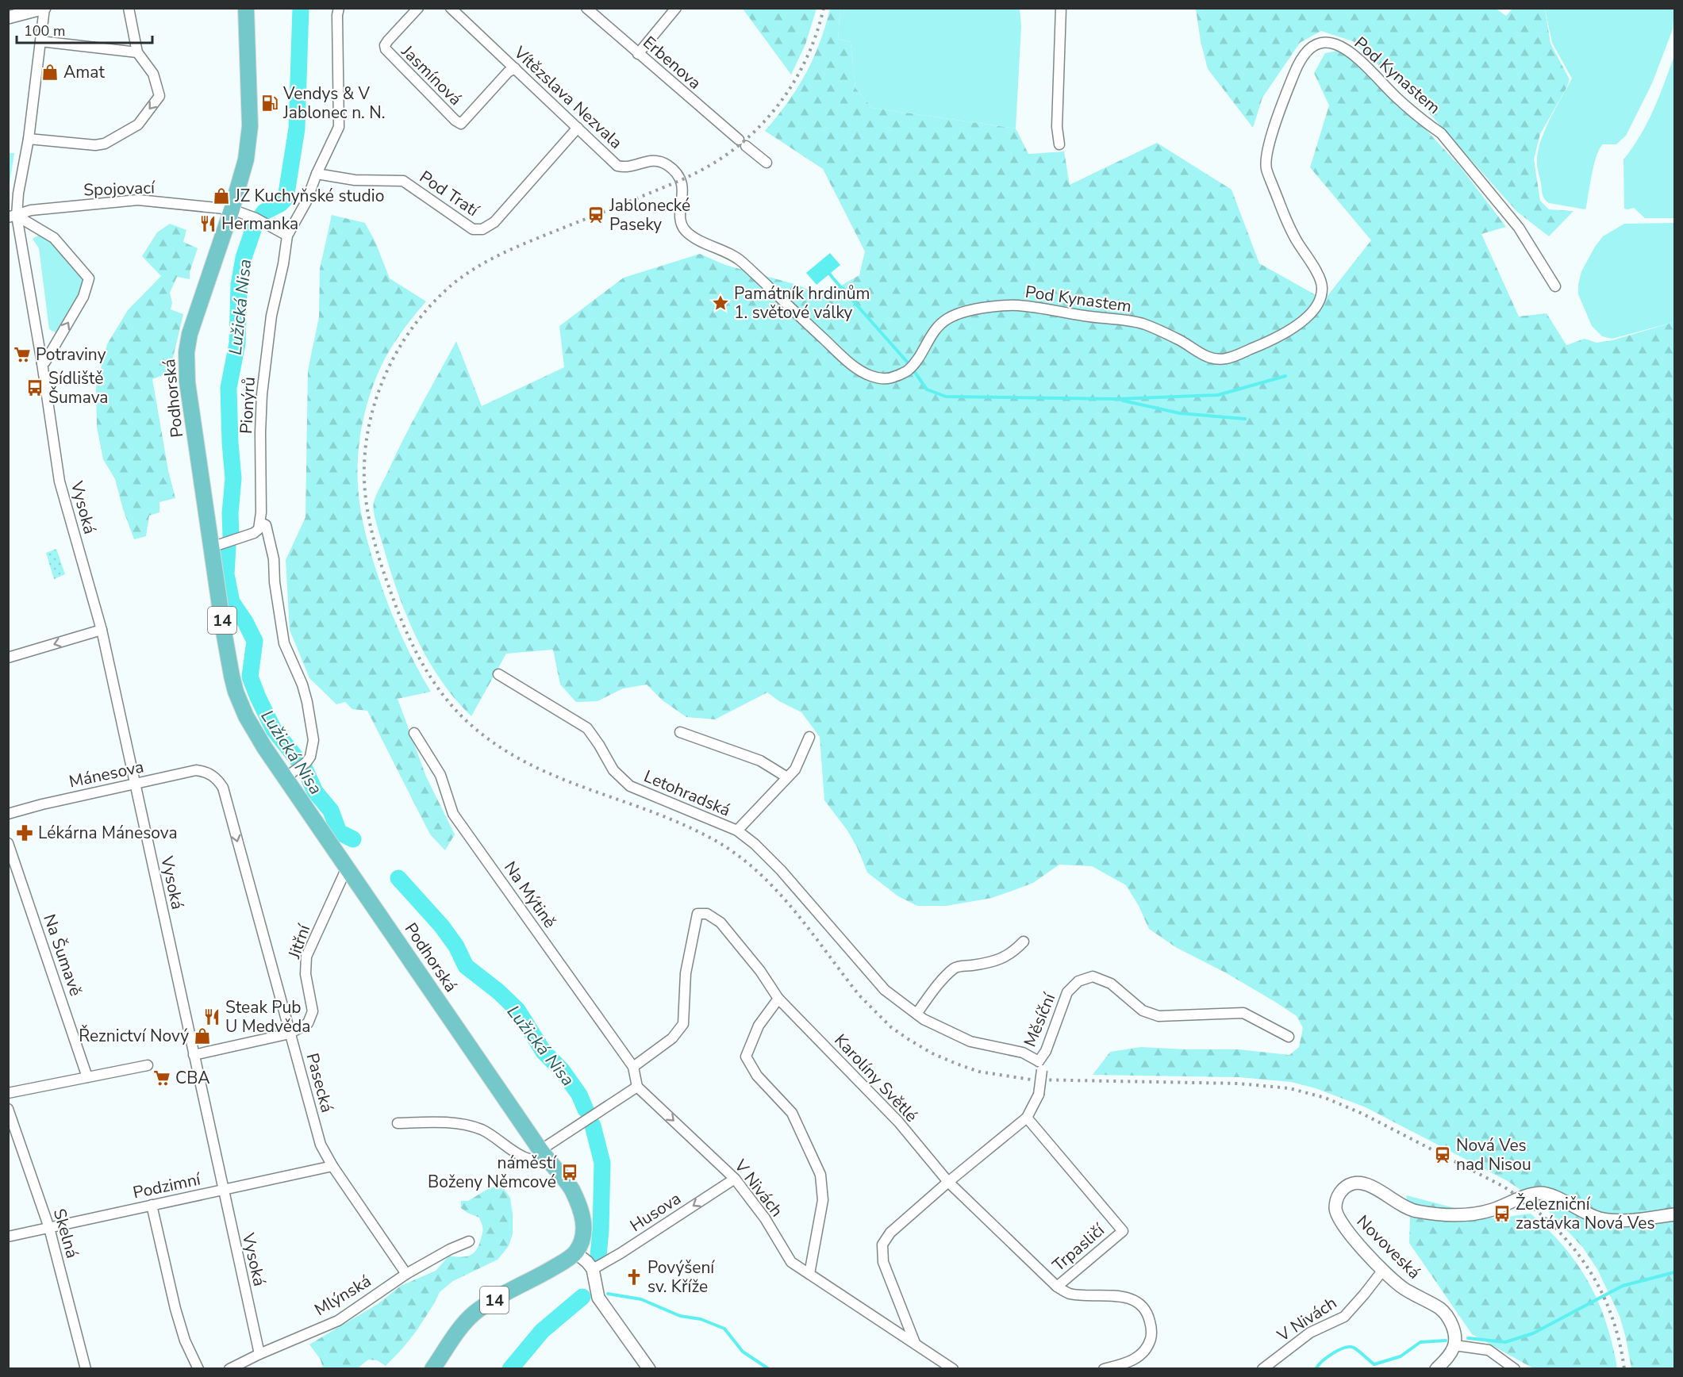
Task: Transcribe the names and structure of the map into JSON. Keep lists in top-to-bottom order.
{
  "streets": {
    "main road": ["Podhorská", "14"],
    "street": [
      "Erbenova",
      "Jasmínová",
      "Pod Kynastem",
      "Vítězslava Nezvala",
      "Spojovací",
      "Pod Tratí",
      "Pionýrů",
      "Vysoká",
      "Mánesova",
      "Letohradská",
      "Na Mýtině",
      "Jitřní",
      "Na Šumavě",
      "Měsíční",
      "Karolíny Světlé",
      "Pasecká",
      "Podzimní",
      "V Nivách",
      "Husova",
      "Skelná",
      "Novoveská",
      "Trpasličí",
      "Mlýnská"
    ]
  },
  "crossings": [
    ["Jasmínová", "Vítězslava Nezvala"],
    ["Pod Kynastem", "Vítězslava Nezvala"],
    ["Vítězslava Nezvala", "Pod Tratí"],
    ["Spojovací", "Podhorská"],
    ["Spojovací", "Vysoká"],
    ["Pod Tratí", "Pionýrů"],
    ["Podhorská", "Pionýrů"],
    ["Podhorská", "14"],
    ["Podhorská", "Jitřní"],
    ["Vysoká", "Mánesova"],
    ["Vysoká", "Jitřní"],
    ["Vysoká", "Podzimní"],
    ["Vysoká", "Mlýnská"],
    ["Mánesova", "Pasecká"],
    ["Letohradská", "Měsíční"],
    ["Na Mýtině", "Karolíny Světlé"],
    ["Na Mýtině", "V Nivách"],
    ["Jitřní", "Pasecká"],
    ["Měsíční", "Karolíny Světlé"],
    ["Měsíční", "V Nivách"],
    ["Měsíční", "Trpasličí"],
    ["Karolíny Světlé", "Trpasličí"],
    ["Pasecká", "Podzimní"],
    ["Pasecká", "Mlýnská"],
    ["Podzimní", "Skelná"],
    ["V Nivách", "Husova"],
    ["V Nivách", "Novoveská"]
  ],
  "one_way": ["Pasecká", "Husova"],
  "water": ["Lužická Nisa"],
  "places": {
    "shop": ["Amat", "JZ Kuchyňské studio", "Řeznictví Nový"],
    "fuel station": ["Vendys & V Jablonec n. N."],
    "station": ["Jablonecké Paseky", "Nová Ves nad Nisou"],
    "restaurant": ["Hermanka", "Steak Pub U Medvěda"],
    "place": ["Památník hrdinům 1. světové války"],
    "supermarket": ["Potraviny", "CBA"],
    "bus stop": ["Sídliště Šumava", "náměstí Boženy Němcové", "Železniční zastávka Nová Ves"],
    "pharmacy": ["Lékárna Mánesova"],
    "church": ["Povýšení sv. Kříže"]
  },
  "scale_bar": "100 m"
}
